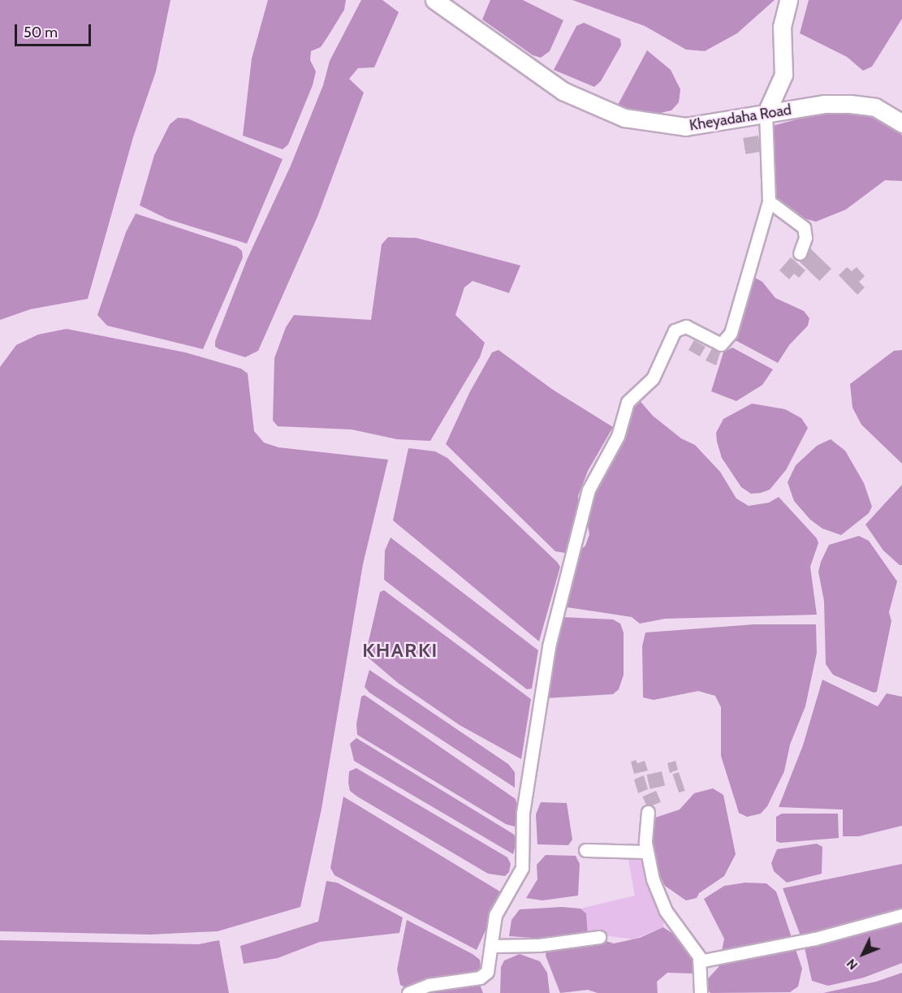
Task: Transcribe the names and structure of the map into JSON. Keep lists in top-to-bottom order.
{
  "streets": {
    "main road": ["Kheyadaha Road"]
  },
  "districts": ["KHARKI"],
  "scale_bar": "50 m",
  "north": "bottom left"
}
